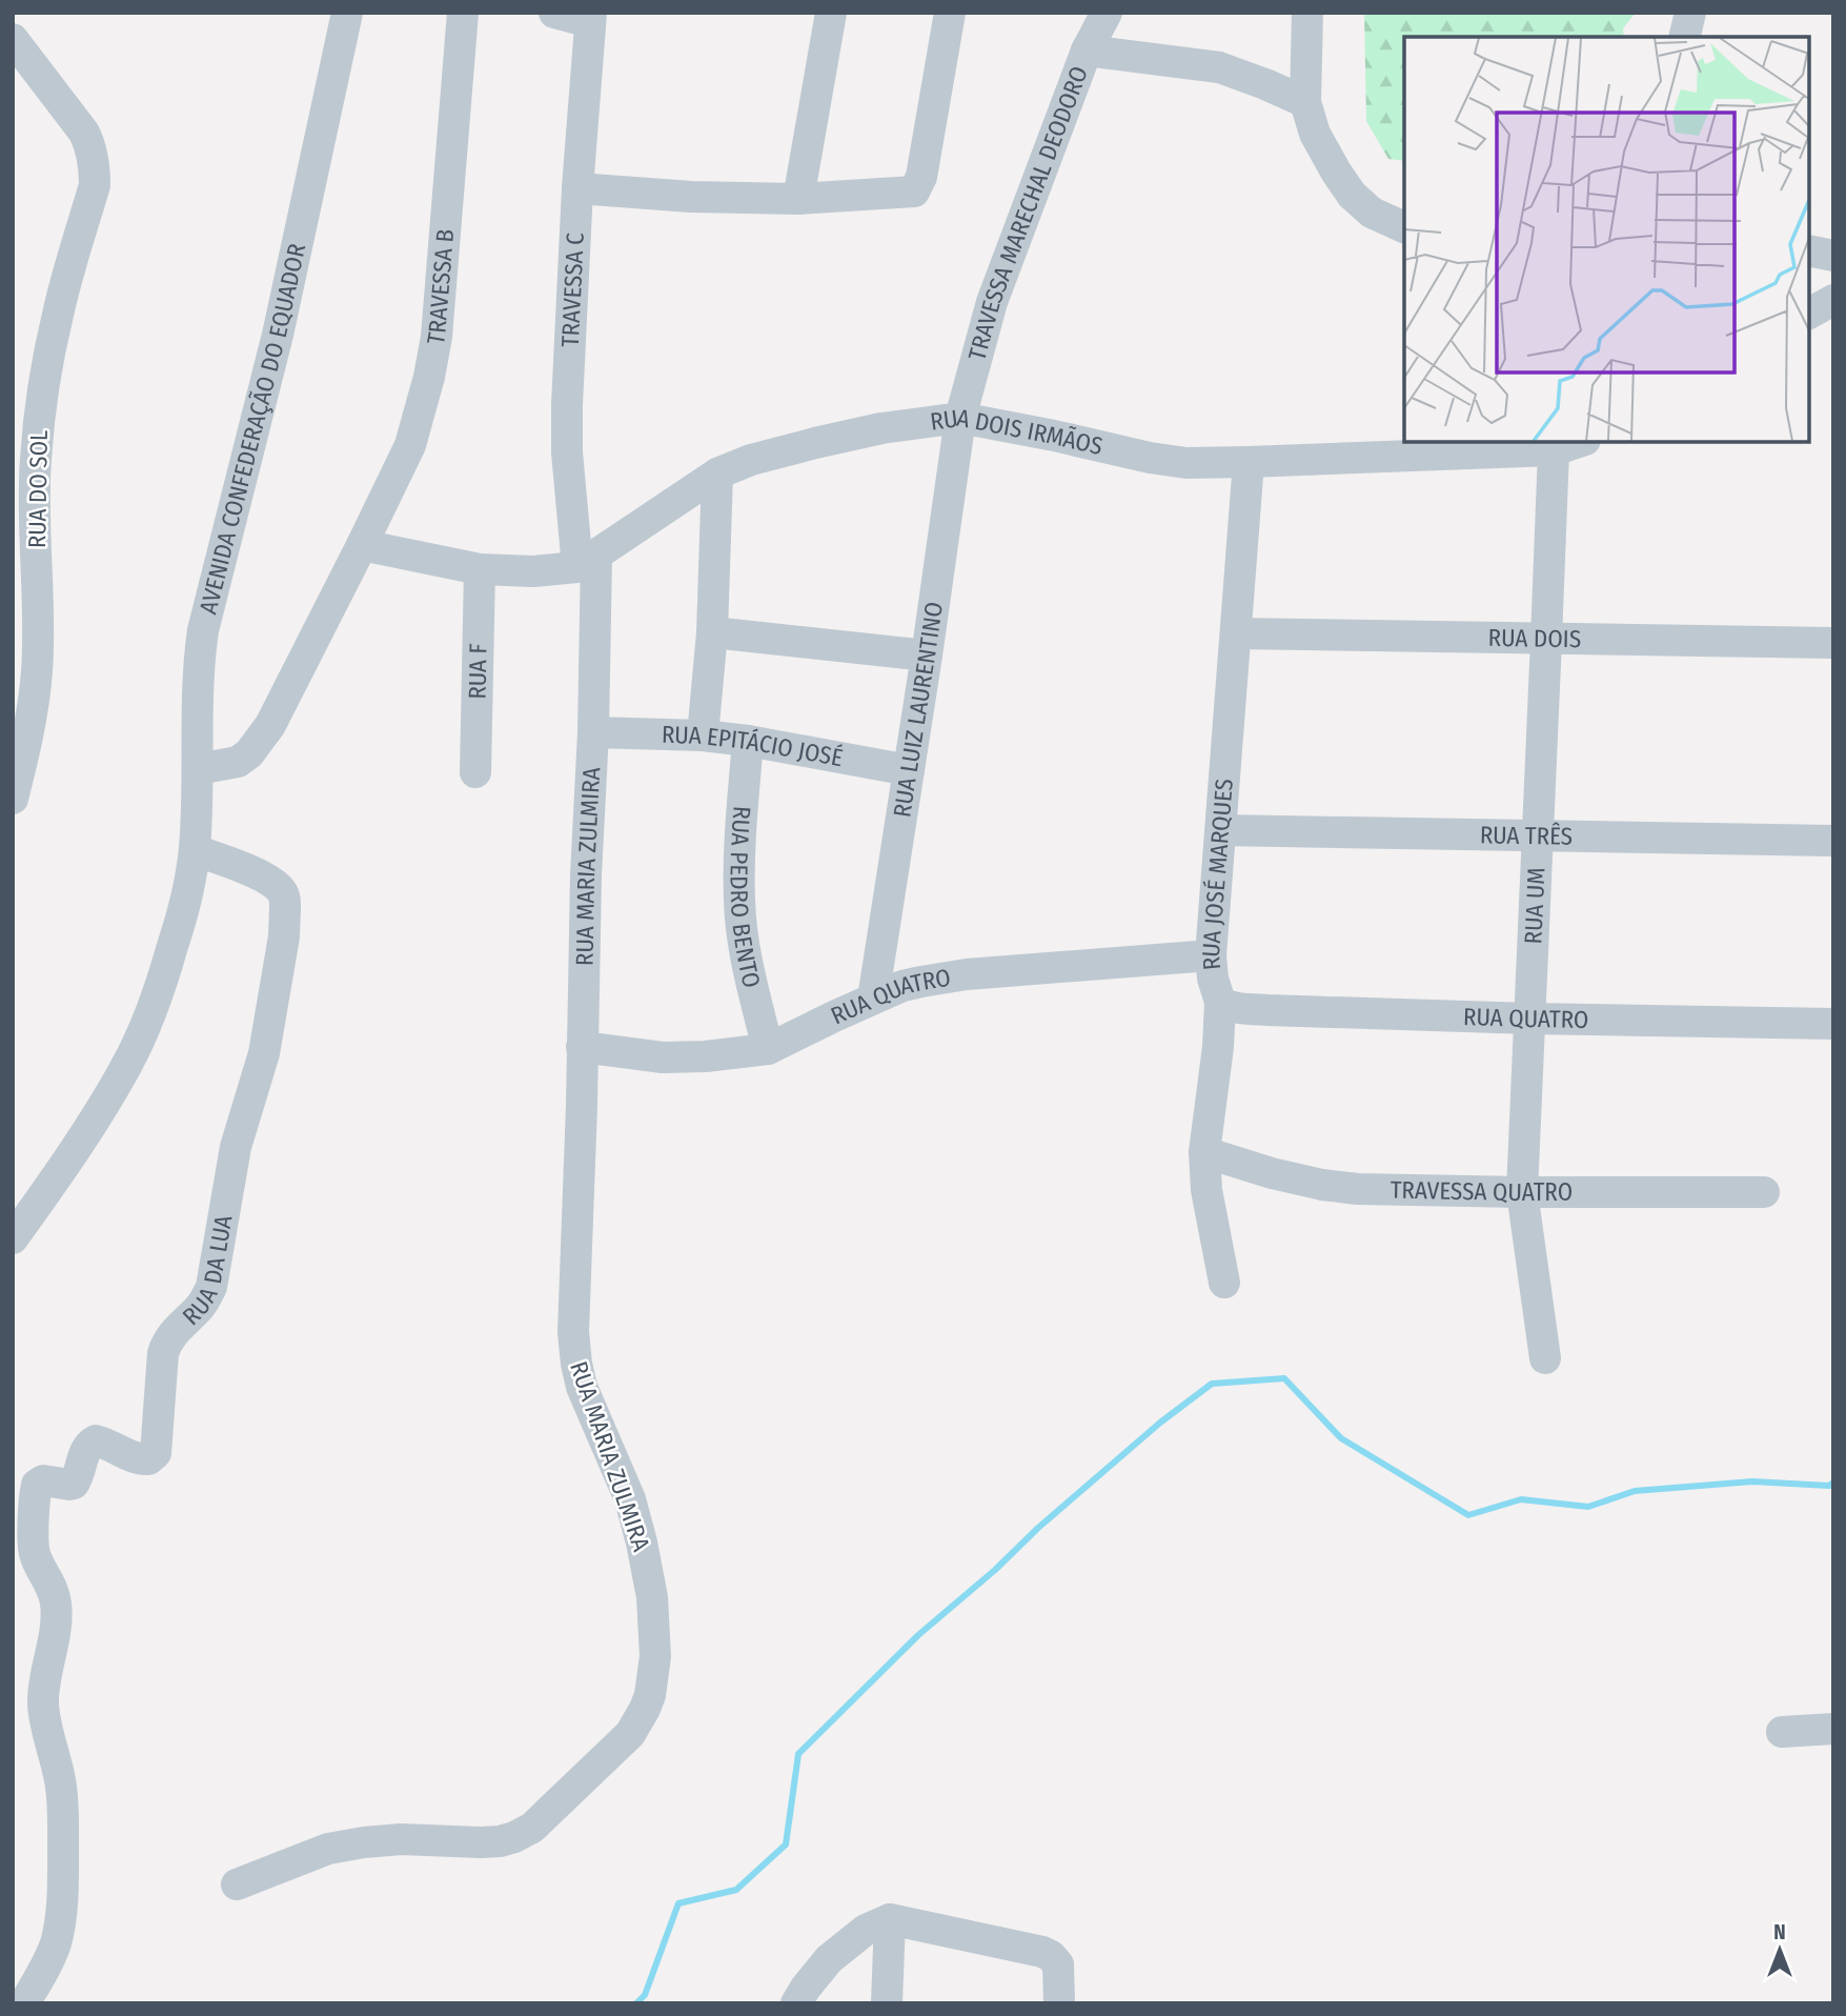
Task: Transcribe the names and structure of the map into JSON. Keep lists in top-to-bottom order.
{
  "streets": {
    "street": [
      "TRAVESSA MARECHAL DEODORO",
      "TRAVESSA B",
      "TRAVESSA C",
      "AVENIDA CONFEDERAÇÃO DO EQUADOR",
      "RUA DOIS IRMÃOS",
      "RUA DO SOL",
      "RUA DOIS",
      "RUA F",
      "RUA LUIZ LAURENTINO",
      "RUA EPITÁCIO JOSÉ",
      "RUA TRÊS",
      "RUA MARIA ZULMIRA",
      "RUA JOSÉ MARQUES",
      "RUA PEDRO BENTO",
      "RUA UM",
      "RUA QUATRO",
      "TRAVESSA QUATRO",
      "RUA DA LUA"
    ]
  },
  "crossings": [
    ["TRAVESSA MARECHAL DEODORO", "RUA DOIS IRMÃOS"],
    ["TRAVESSA MARECHAL DEODORO", "RUA LUIZ LAURENTINO"],
    ["TRAVESSA B", "AVENIDA CONFEDERAÇÃO DO EQUADOR"],
    ["TRAVESSA B", "RUA DOIS IRMÃOS"],
    ["TRAVESSA C", "RUA DOIS IRMÃOS"],
    ["TRAVESSA C", "RUA MARIA ZULMIRA"],
    ["AVENIDA CONFEDERAÇÃO DO EQUADOR", "RUA DA LUA"],
    ["RUA DOIS IRMÃOS", "RUA F"],
    ["RUA DOIS IRMÃOS", "RUA LUIZ LAURENTINO"],
    ["RUA DOIS IRMÃOS", "RUA MARIA ZULMIRA"],
    ["RUA DOIS IRMÃOS", "RUA JOSÉ MARQUES"],
    ["RUA DOIS IRMÃOS", "RUA UM"],
    ["RUA DOIS", "RUA JOSÉ MARQUES"],
    ["RUA DOIS", "RUA UM"],
    ["RUA LUIZ LAURENTINO", "RUA EPITÁCIO JOSÉ"],
    ["RUA LUIZ LAURENTINO", "RUA QUATRO"],
    ["RUA EPITÁCIO JOSÉ", "RUA MARIA ZULMIRA"],
    ["RUA EPITÁCIO JOSÉ", "RUA PEDRO BENTO"],
    ["RUA TRÊS", "RUA JOSÉ MARQUES"],
    ["RUA TRÊS", "RUA UM"],
    ["RUA MARIA ZULMIRA", "RUA QUATRO"],
    ["RUA JOSÉ MARQUES", "RUA QUATRO"],
    ["RUA JOSÉ MARQUES", "TRAVESSA QUATRO"],
    ["RUA PEDRO BENTO", "RUA QUATRO"],
    ["RUA UM", "RUA QUATRO"],
    ["RUA UM", "TRAVESSA QUATRO"]
  ],
  "north": "top"
}
